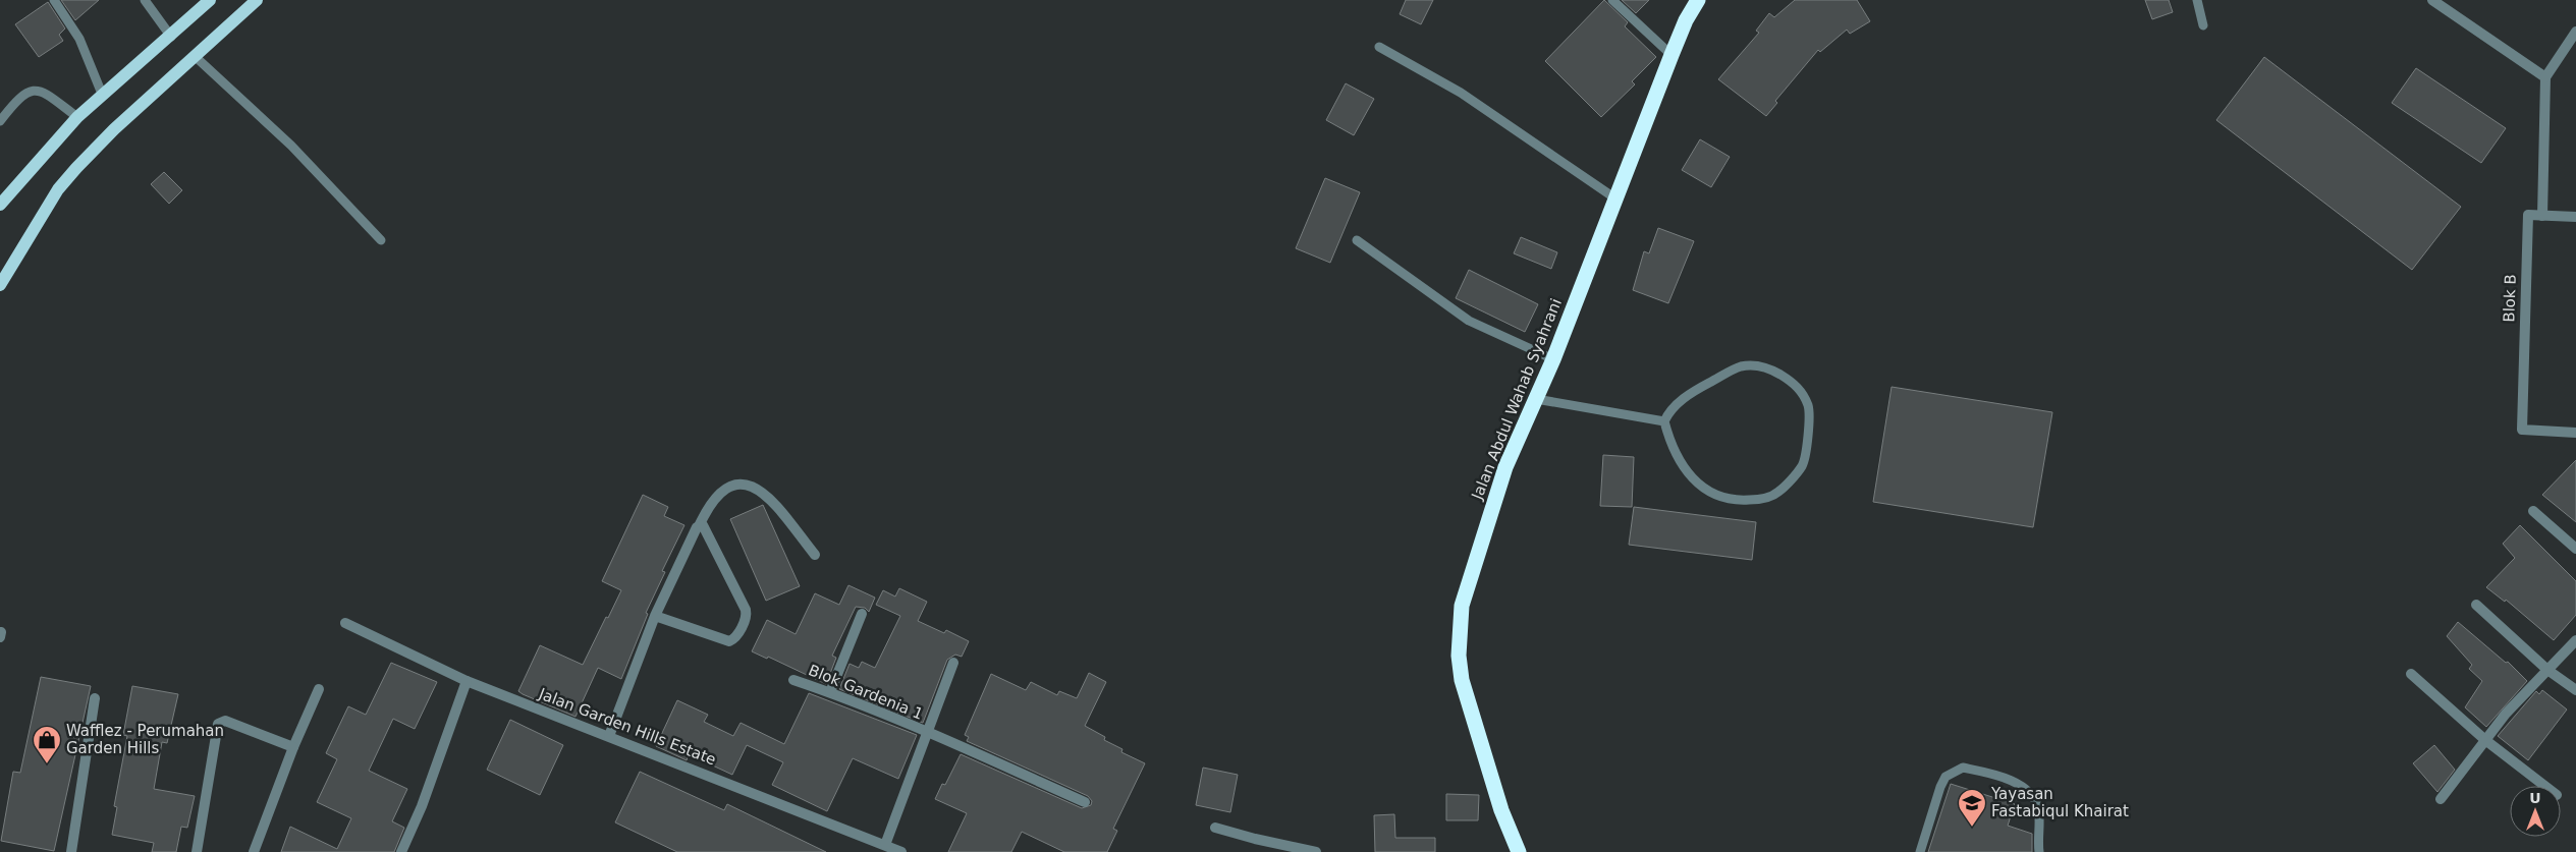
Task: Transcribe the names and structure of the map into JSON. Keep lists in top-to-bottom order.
{
  "streets": {
    "highway": ["Jalan Abdul Wahab Syahrani"],
    "street": ["Blok B", "Blok Gardenia 1", "Jalan Garden Hills Estate"]
  },
  "places": {
    "shop": ["Wafflez - Perumahan Garden Hills"],
    "school or university": ["Yayasan Fastabiqul Khairat"]
  },
  "north": "top"
}
